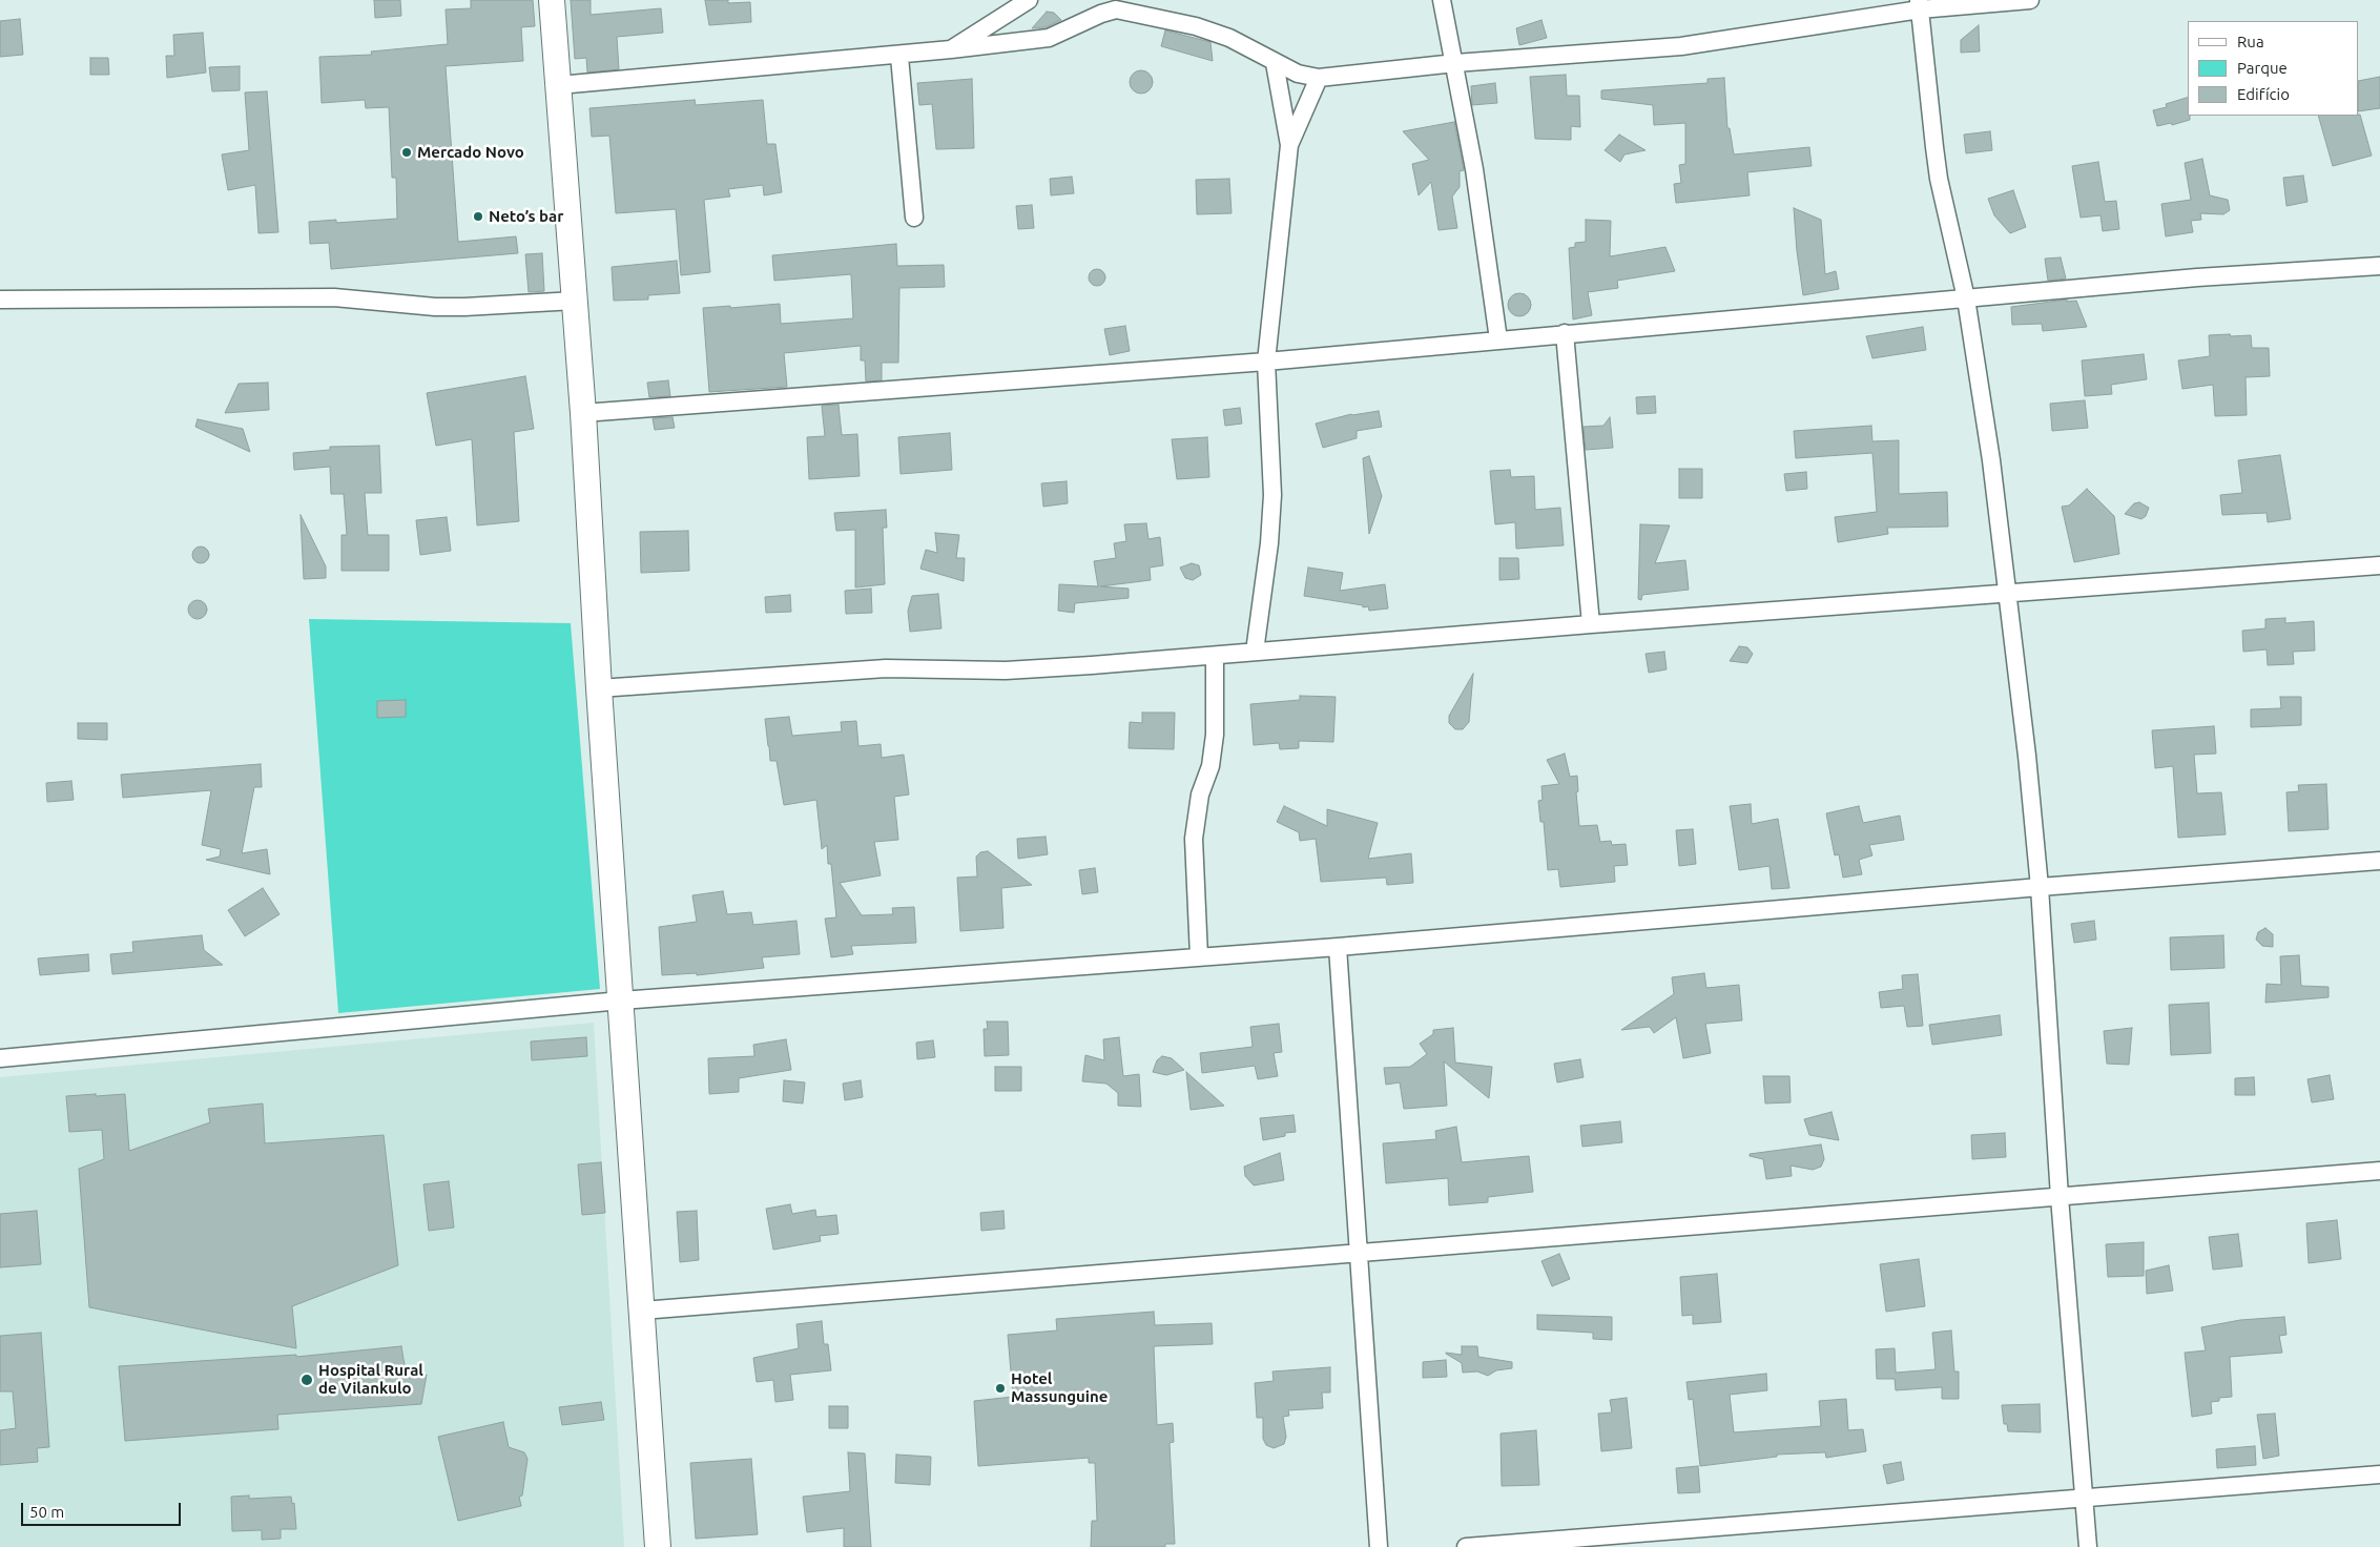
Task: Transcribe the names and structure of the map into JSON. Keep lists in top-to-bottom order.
{
  "places": [
    "Mercado Novo",
    "Neto’s bar",
    "Hospital Rural de Vilankulo",
    "Hotel Massunguine"
  ],
  "legend": ["Rua", "Parque", "Edifício"],
  "scale_bar": "50 m"
}
